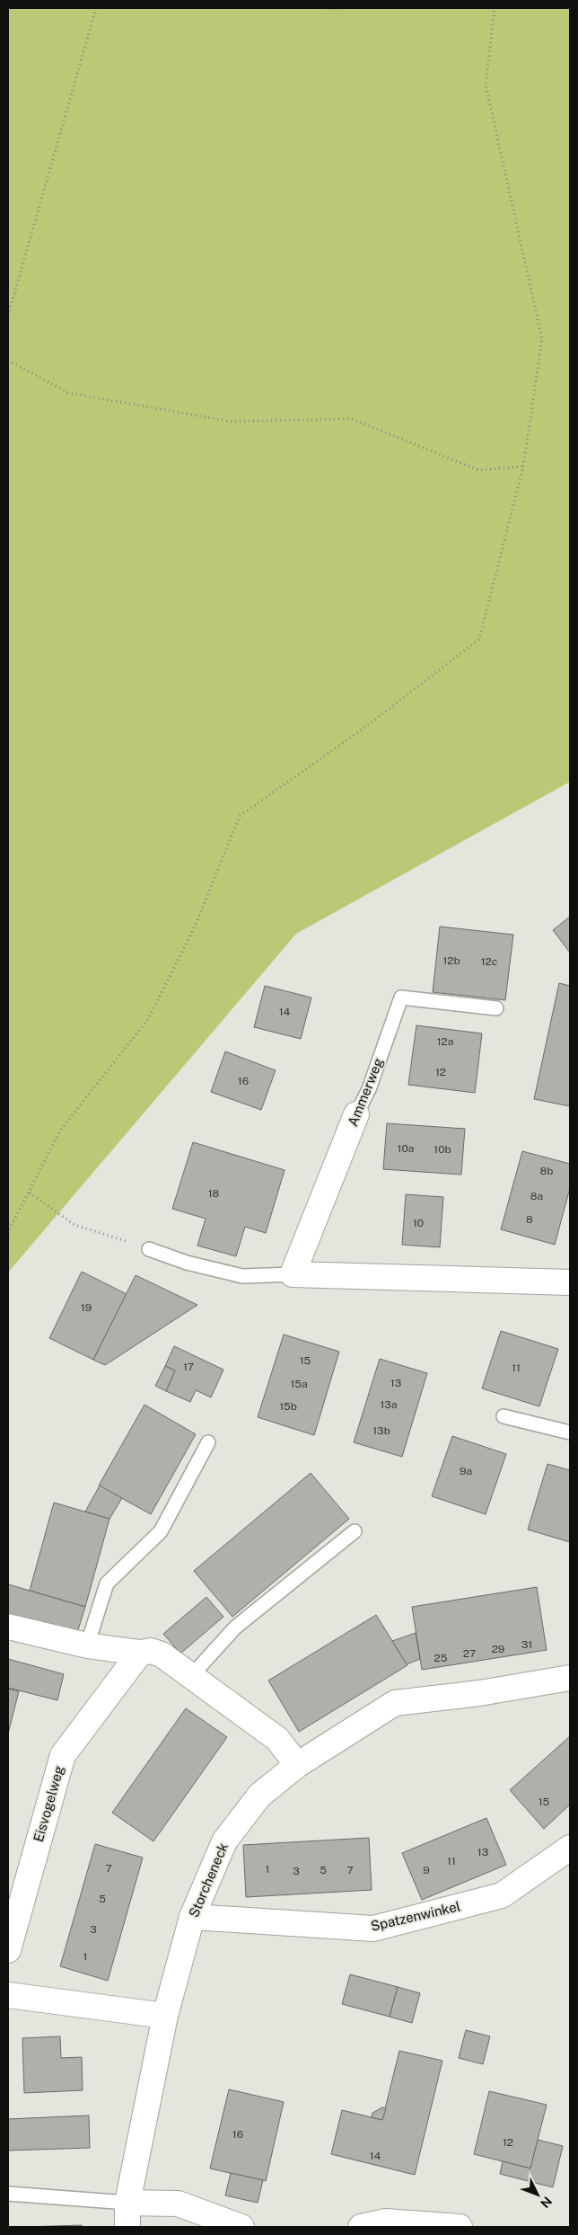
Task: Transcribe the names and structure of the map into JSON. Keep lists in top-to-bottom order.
{
  "streets": {
    "street": [
      "Ammerweg",
      "Eisvogelweg",
      "Storcheneck",
      "Spatzenwinkel"
    ]
  },
  "crossings": [
    ["Storcheneck", "Spatzenwinkel"]
  ],
  "house_numbers": [
    "12b",
    "12c",
    "14",
    "12a",
    "12",
    "16",
    "10a",
    "10b",
    "8b",
    "18",
    "8a",
    "8",
    "10",
    "19",
    "15",
    "17",
    "11",
    "13",
    "15a",
    "13a",
    "15b",
    "13b",
    "9a",
    "31",
    "29",
    "27",
    "25",
    "15",
    "13",
    "11",
    "7",
    "1",
    "5",
    "7",
    "9",
    "3",
    "5",
    "3",
    "1",
    "16",
    "12",
    "14"
  ],
  "north": "bottom right"
}
